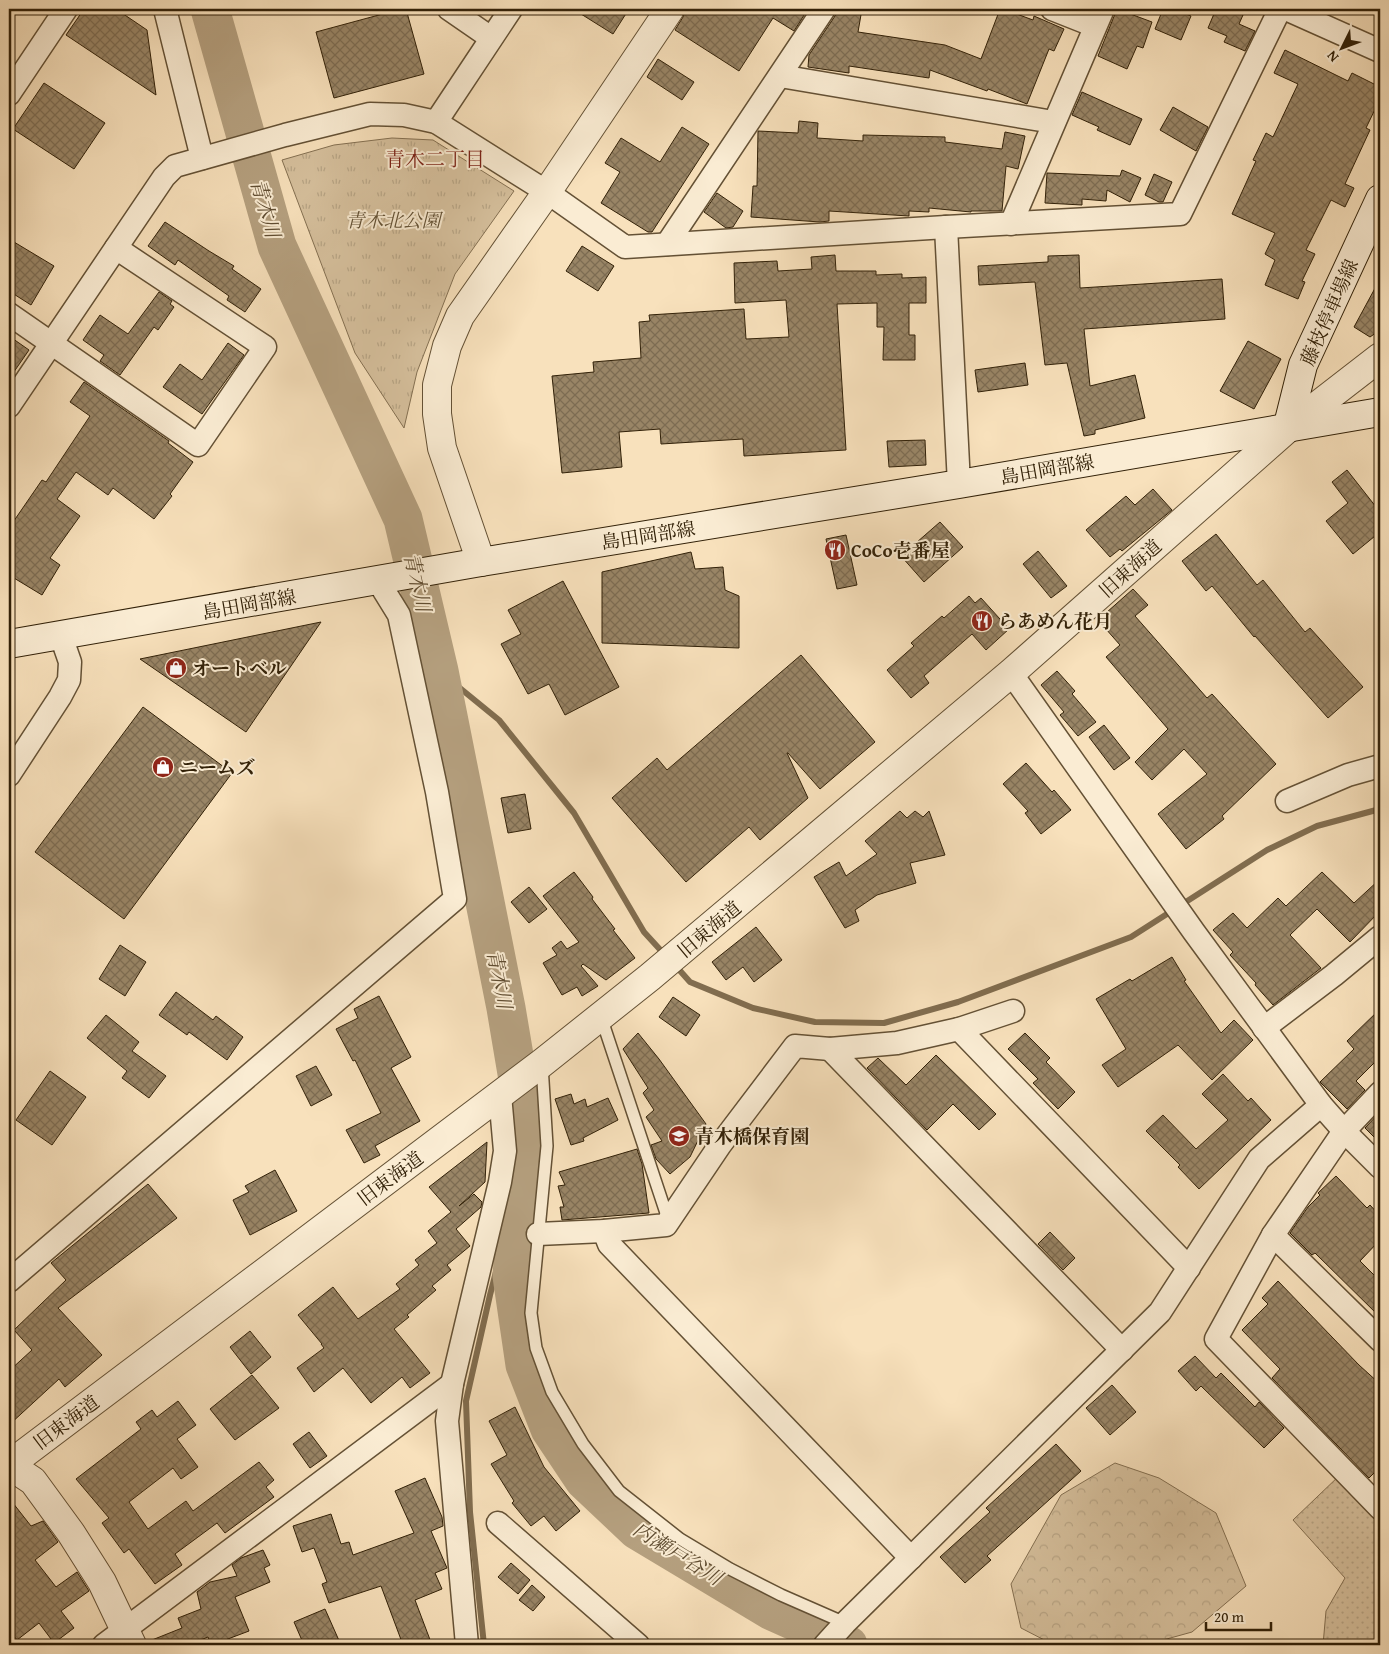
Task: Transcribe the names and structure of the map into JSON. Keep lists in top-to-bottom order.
{
  "streets": {
    "street": ["藤枝停車場線", "島田岡部線", "旧東海道"]
  },
  "crossings": [
    ["藤枝停車場線", "島田岡部線"],
    ["藤枝停車場線", "旧東海道"],
    ["島田岡部線", "旧東海道"]
  ],
  "districts": ["青木二丁目"],
  "water": ["青木川", "内瀬戸谷川"],
  "parks": ["青木北公園"],
  "places": {
    "restaurant": ["CoCo壱番屋", "らあめん花月"],
    "shop": ["オートベル", "ニームズ"],
    "school or university": ["青木橋保育園"]
  },
  "scale_bar": "20 m",
  "north": "bottom left"
}
